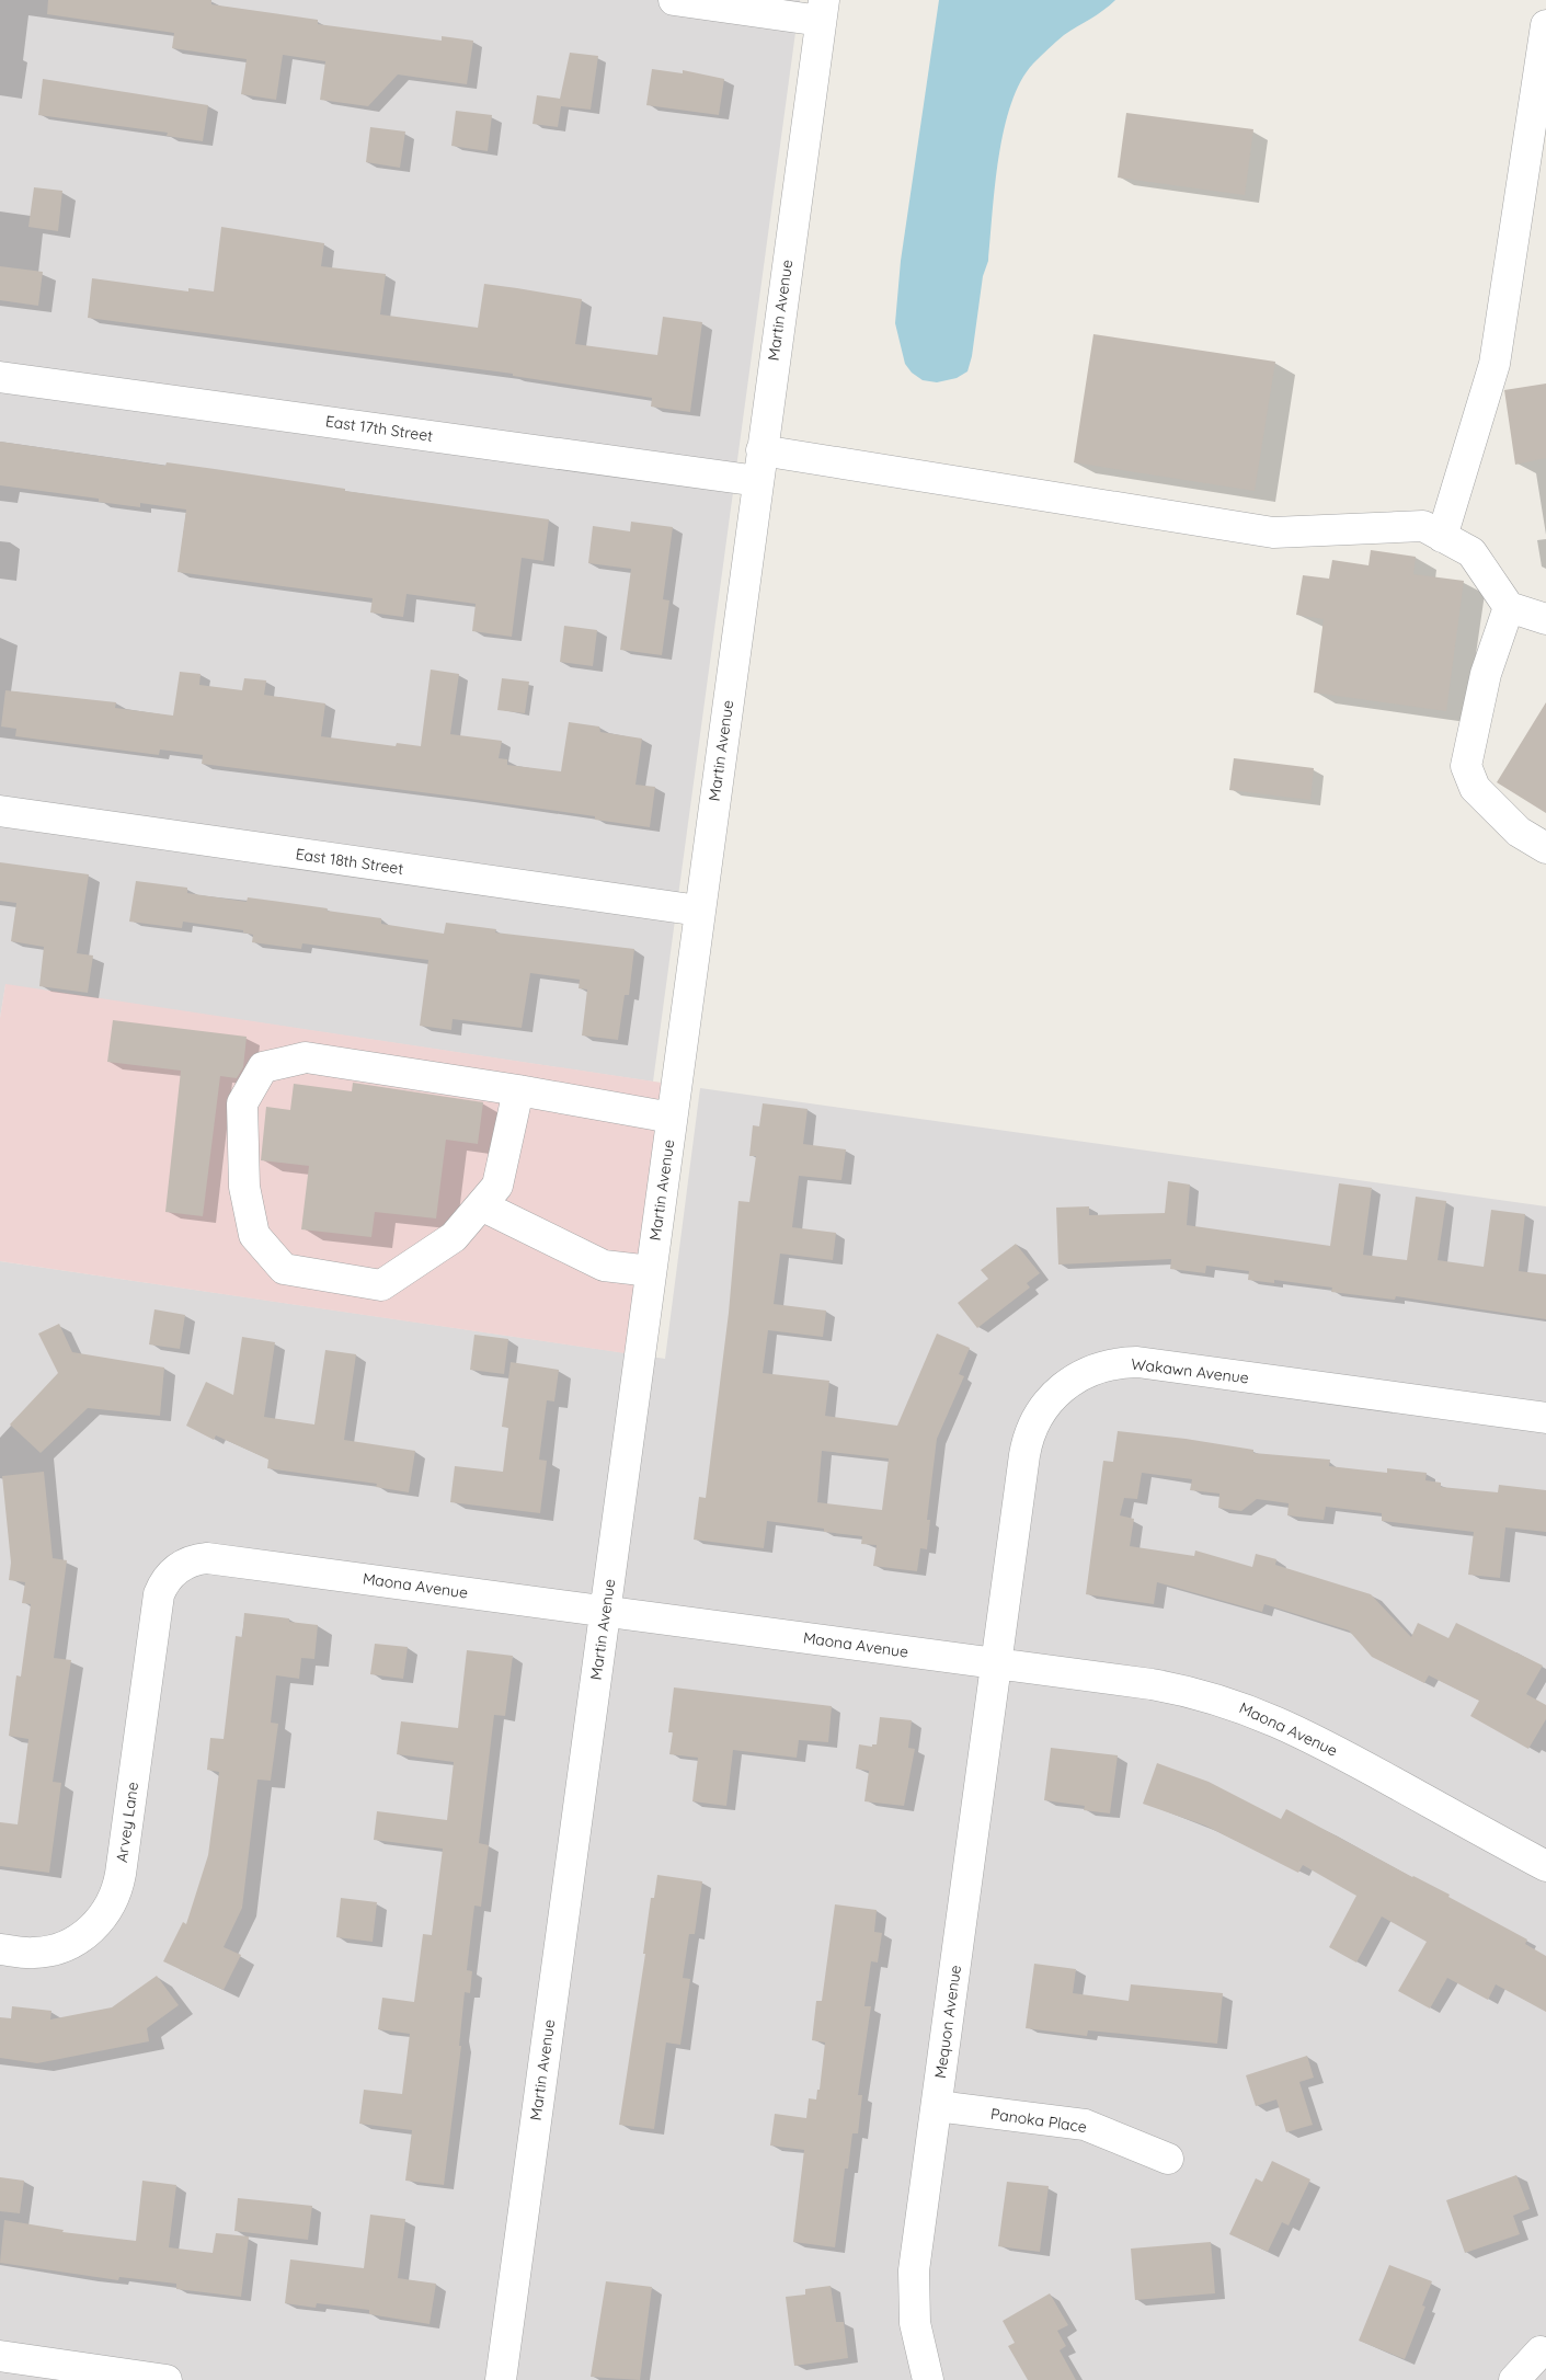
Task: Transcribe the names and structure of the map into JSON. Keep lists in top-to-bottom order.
{
  "streets": {
    "street": [
      "Martin Avenue",
      "East 17th Street",
      "East 18th Street",
      "Wakawn Avenue",
      "Maona Avenue",
      "Arvey Lane",
      "Mequon Avenue",
      "Panoka Place"
    ]
  },
  "crossings": [
    ["Martin Avenue", "East 17th Street"],
    ["Martin Avenue", "East 18th Street"],
    ["Martin Avenue", "Maona Avenue"],
    ["Wakawn Avenue", "Maona Avenue"],
    ["Wakawn Avenue", "Mequon Avenue"],
    ["Maona Avenue", "Arvey Lane"],
    ["Maona Avenue", "Mequon Avenue"],
    ["Mequon Avenue", "Panoka Place"]
  ]
}
